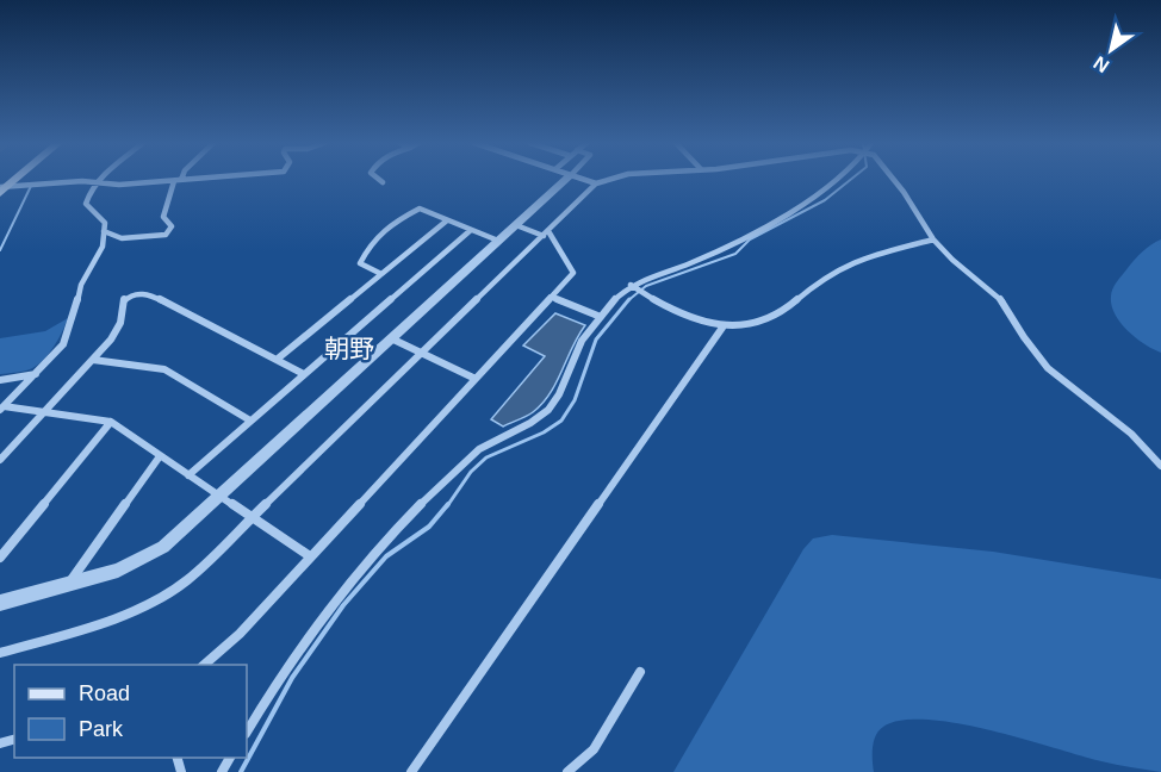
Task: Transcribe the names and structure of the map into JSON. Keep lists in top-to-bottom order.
{
  "districts": ["朝野"],
  "legend": ["Road", "Park"],
  "north": "bottom left"
}
